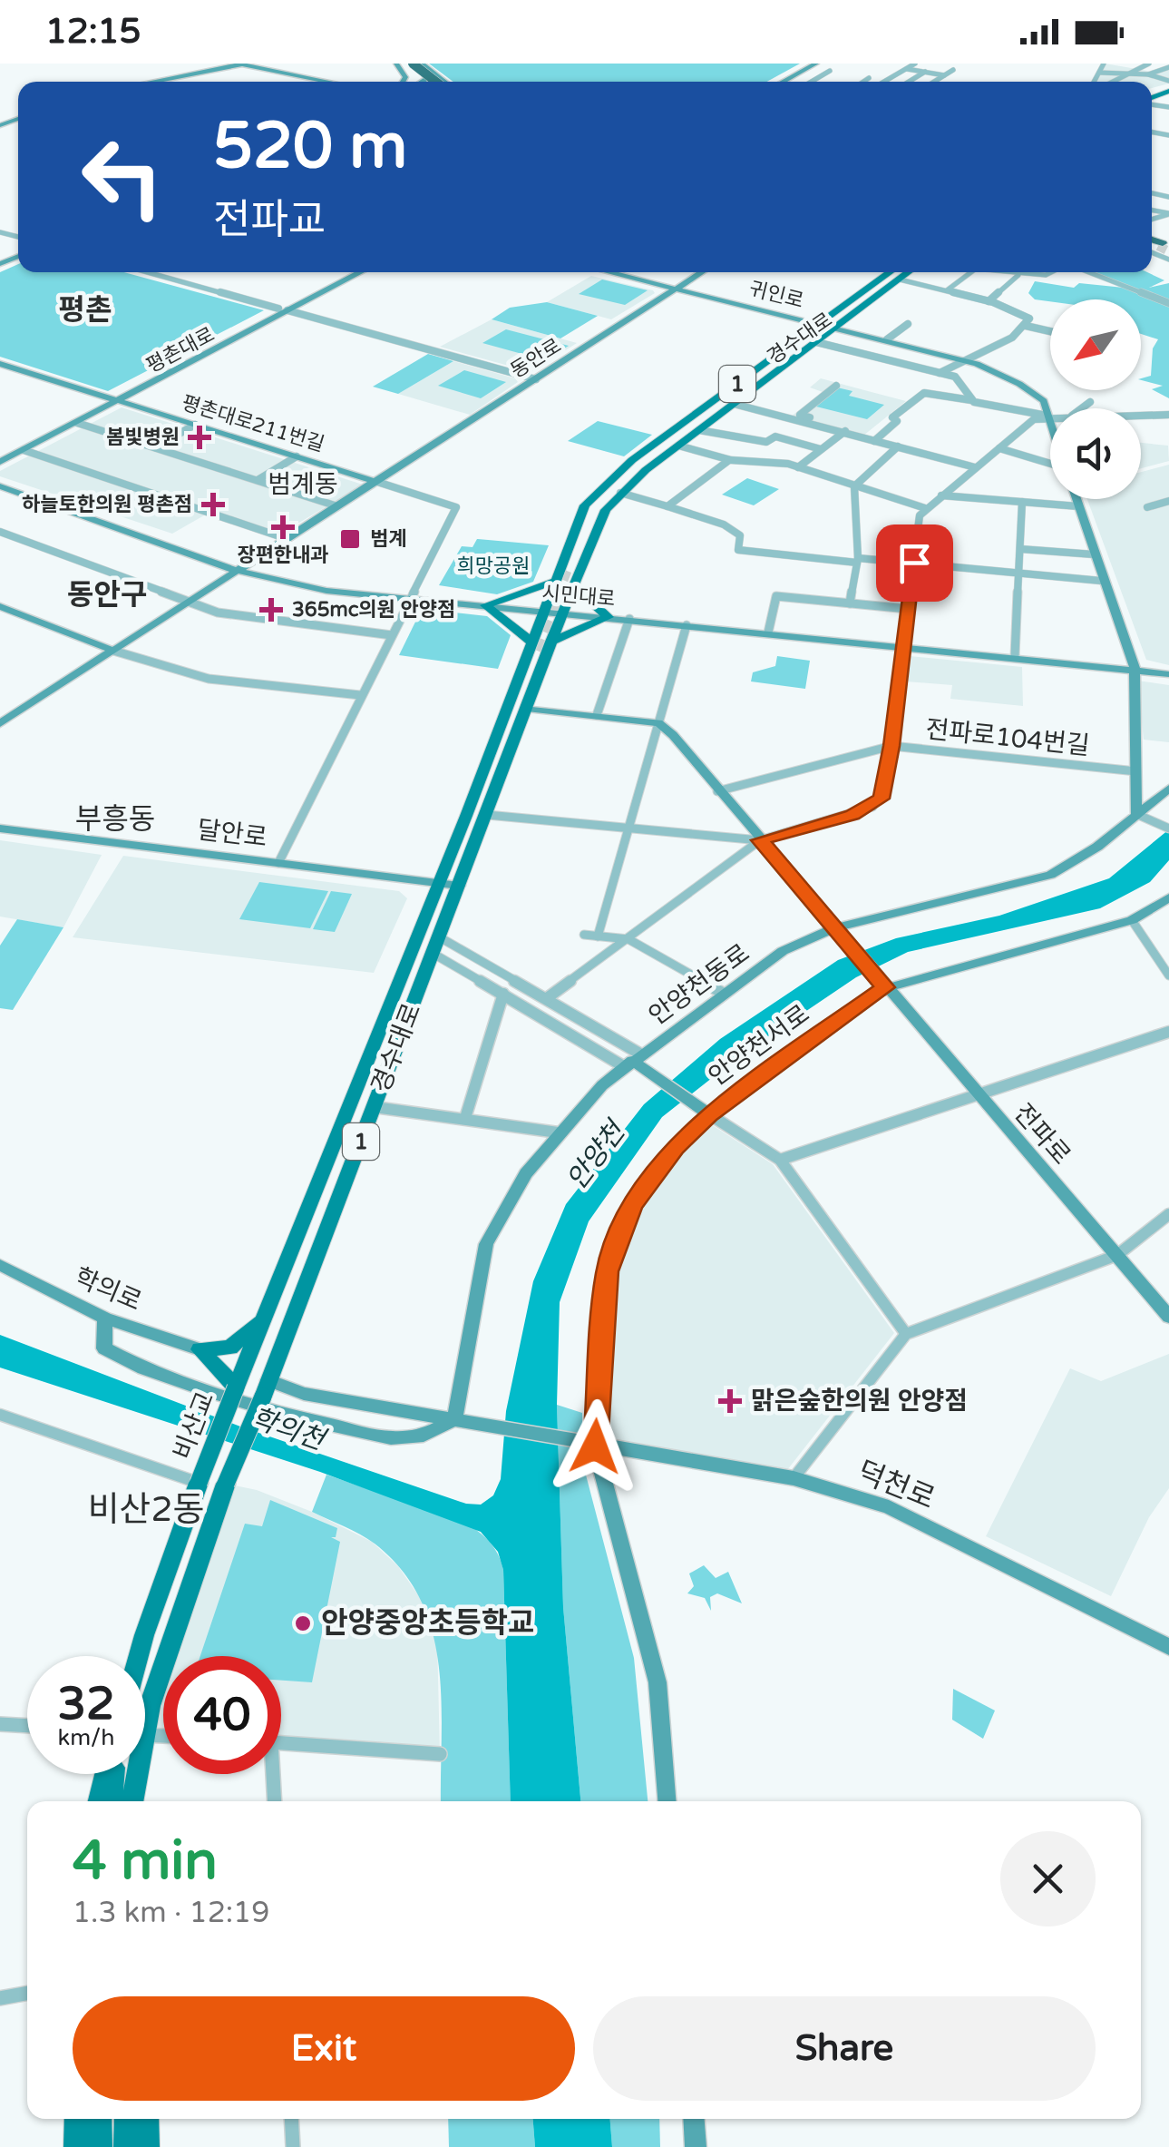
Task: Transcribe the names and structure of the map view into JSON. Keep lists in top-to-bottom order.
{
  "streets": {
    "main road": ["경수대로", "1", "비산교"],
    "street": [
      "귀인로",
      "평촌대로",
      "동안로",
      "평촌대로211번길",
      "시민대로",
      "전파로104번길",
      "달안로",
      "안양천동로",
      "안양천서로",
      "전파로",
      "학의로",
      "덕천로"
    ]
  },
  "crossings": [
    ["귀인로", "경수대로"],
    ["귀인로", "동안로"],
    ["경수대로", "시민대로"],
    ["경수대로", "달안로"],
    ["경수대로", "비산교"],
    ["평촌대로", "평촌대로211번길"],
    ["동안로", "평촌대로211번길"],
    ["동안로", "시민대로"],
    ["1", "비산교"],
    ["안양천동로", "전파로"],
    ["안양천동로", "덕천로"],
    ["안양천서로", "전파로"],
    ["안양천서로", "덕천로"]
  ],
  "districts": [
    "평촌",
    "범계동",
    "동안구",
    "부흥동",
    "비산2동"
  ],
  "water": ["안양천", "학의천"],
  "parks": ["희망공원"],
  "places": {
    "health": [
      "봄빛병원",
      "하늘토한의원 평촌점",
      "장편한내과",
      "365mc의원 안양점",
      "맑은숲한의원 안양점"
    ],
    "transit": ["범계"],
    "other": ["안양중앙초등학교"]
  },
  "north": "bottom left",
  "page": {
    "status": "12:15",
    "turn": ["520 m", "전파교"],
    "speed": "32 km/h",
    "limit": "40",
    "heading": ["4 min", "1.3 km · 12:19"],
    "buttons": ["Exit", "Share"]
  }
}
